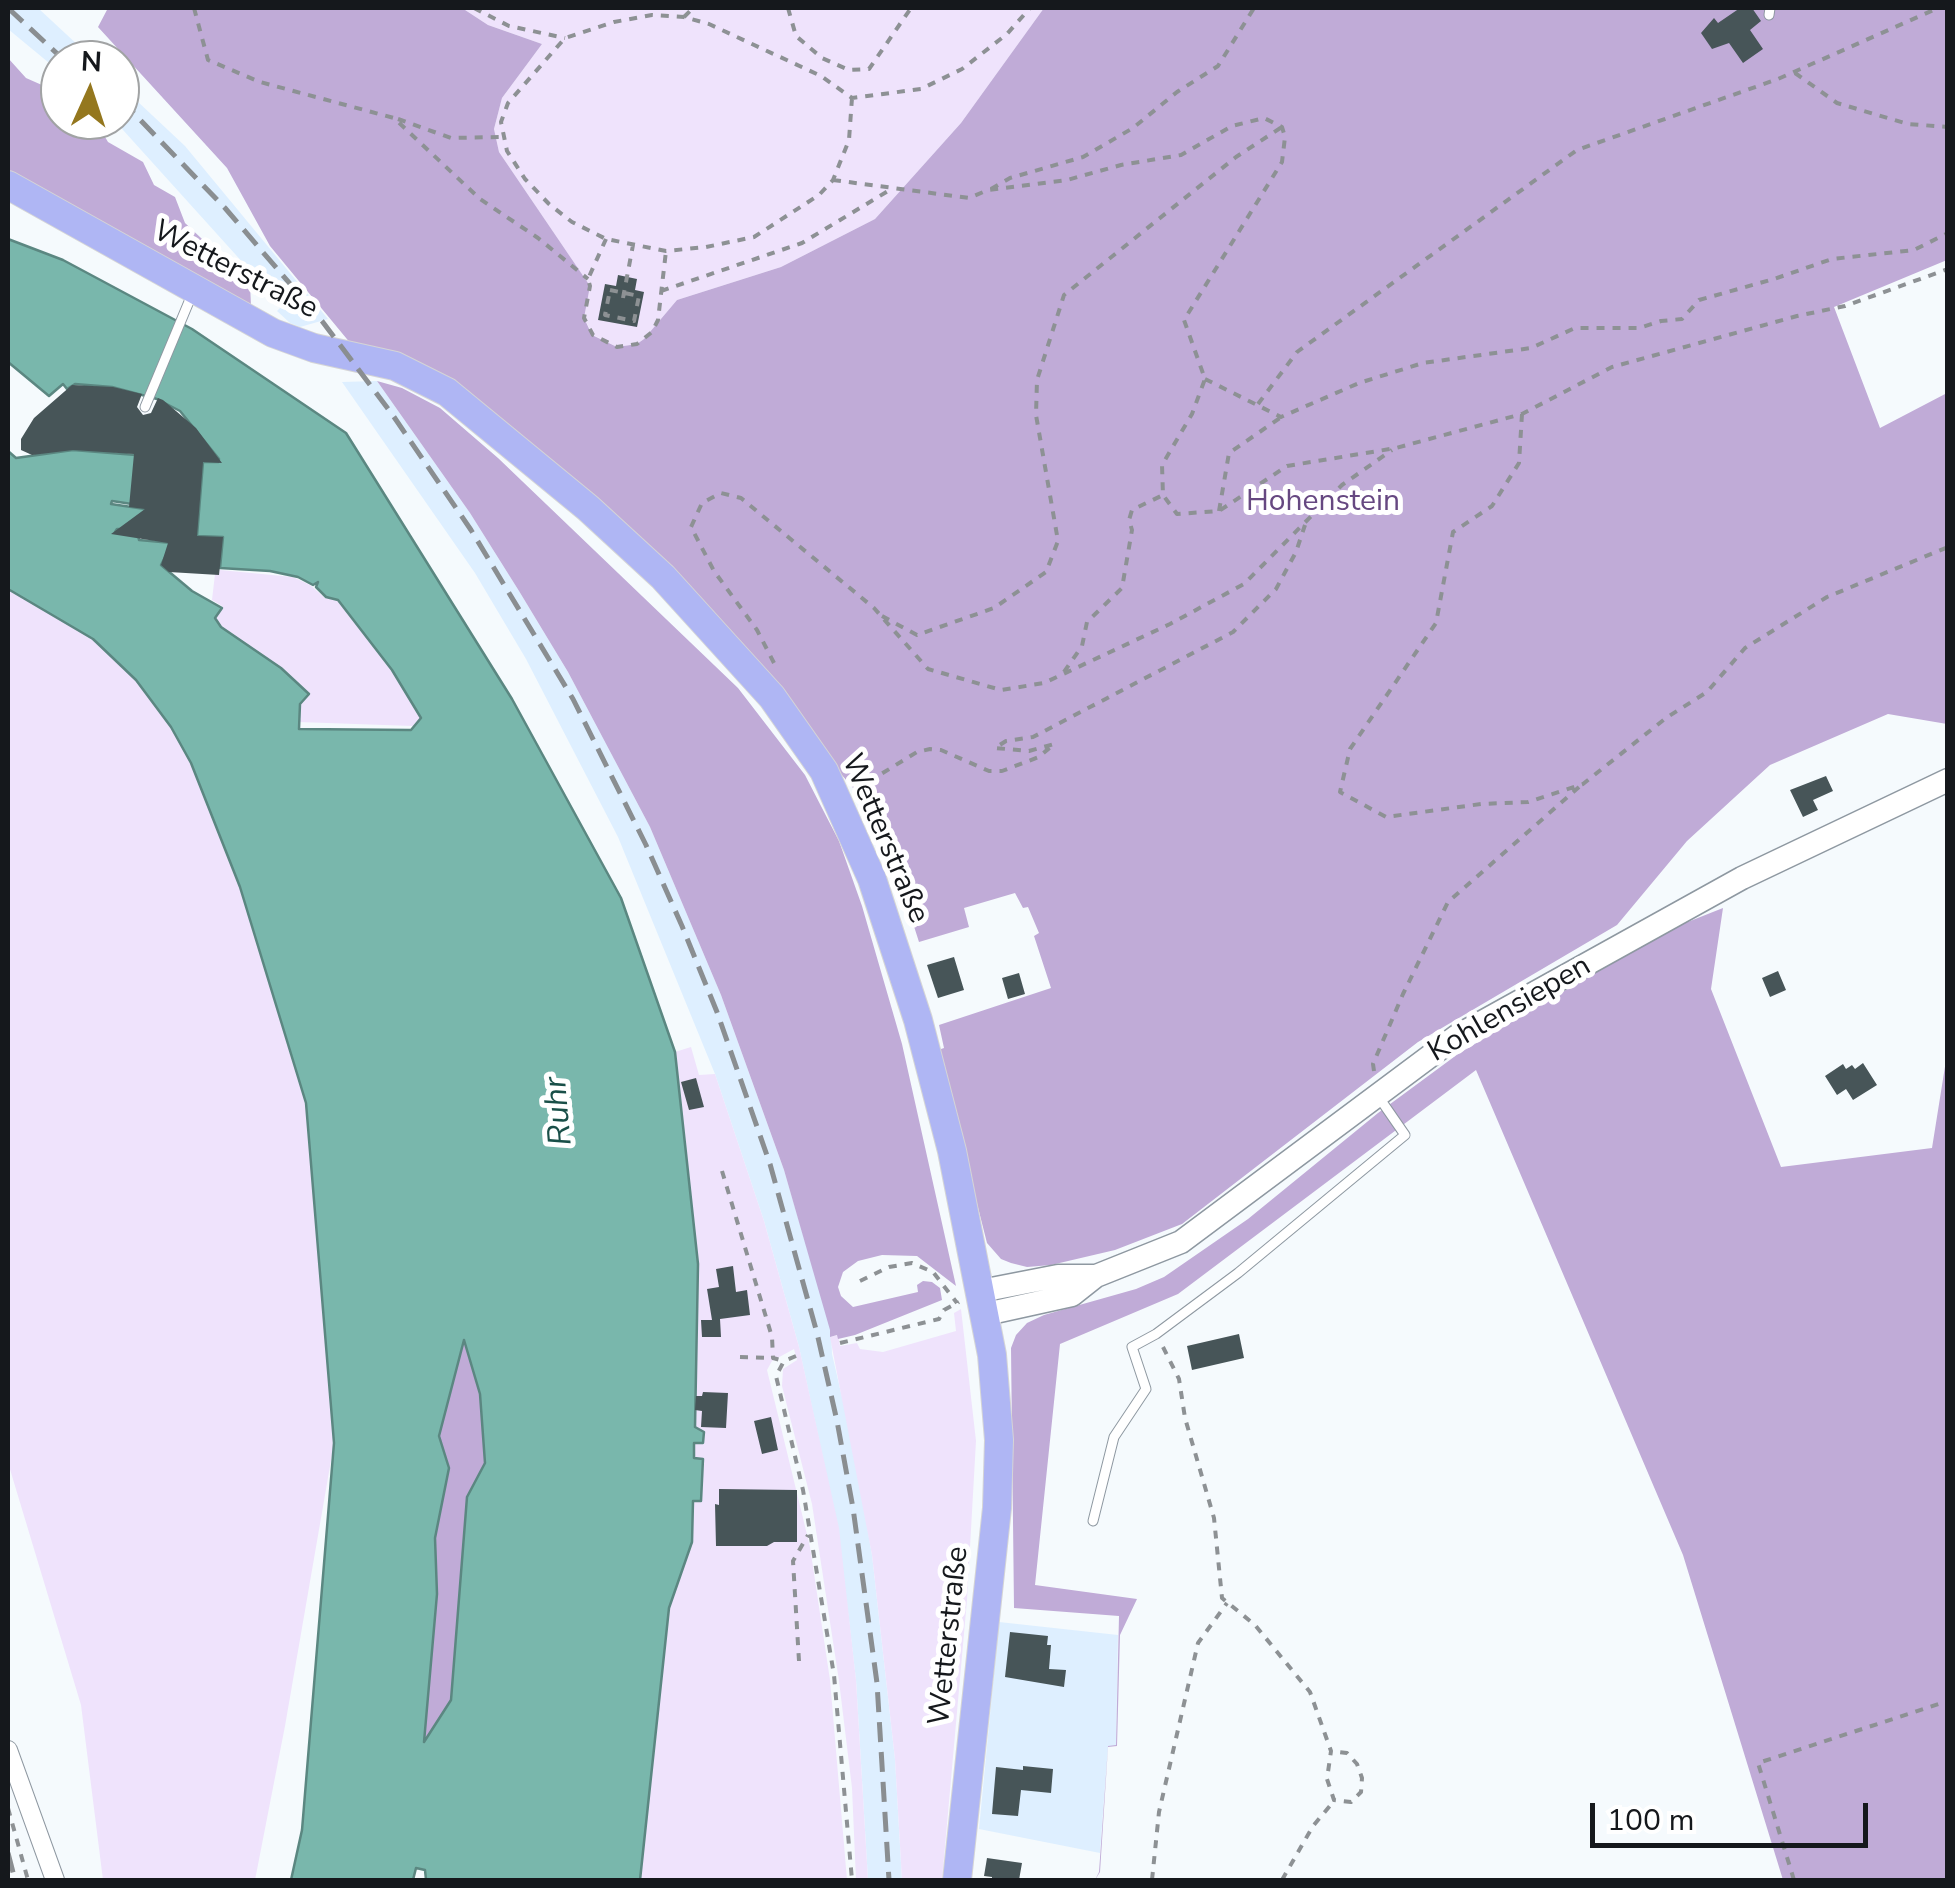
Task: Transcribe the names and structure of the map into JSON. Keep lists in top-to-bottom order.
{
  "streets": {
    "main road": ["Wetterstraße"],
    "street": ["Kohlensiepen"]
  },
  "crossings": [
    ["Wetterstraße", "Kohlensiepen"]
  ],
  "water": ["Ruhr"],
  "parks": ["Hohenstein"],
  "scale_bar": "100 m",
  "north": "top"
}
